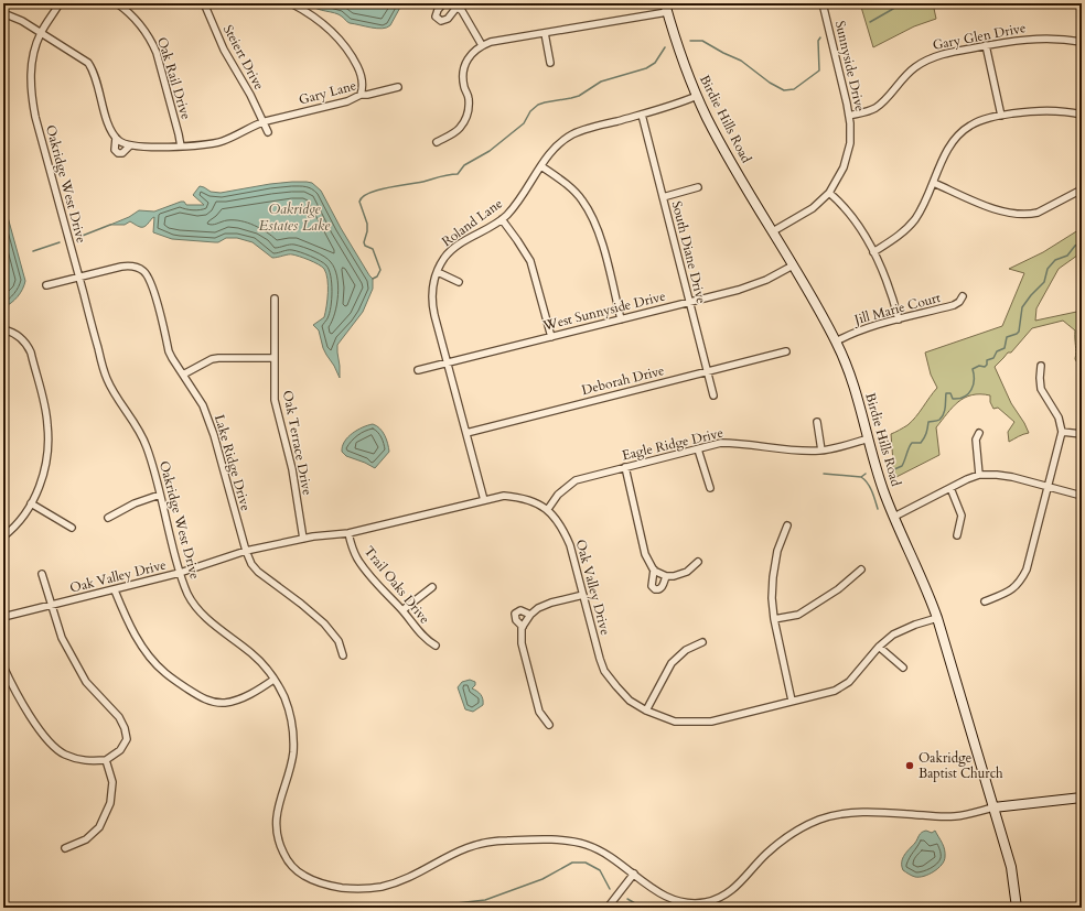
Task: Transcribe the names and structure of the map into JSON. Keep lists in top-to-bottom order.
{
  "streets": {
    "main road": ["Birdie Hills Road"],
    "street": [
      "Gary Glen Drive",
      "Steiert Drive",
      "Sunnyside Drive",
      "Oak Rail Drive",
      "Gary Lane",
      "Oakridge West Drive",
      "Roland Lane",
      "South Diane Drive",
      "Jill Marie Court",
      "West Sunnyside Drive",
      "Deborah Drive",
      "Oak Terrace Drive",
      "Eagle Ridge Drive",
      "Lake Ridge Drive",
      "Oak Valley Drive",
      "Trail Oaks Drive"
    ]
  },
  "crossings": [
    ["Gary Glen Drive", "Sunnyside Drive"],
    ["Steiert Drive", "Gary Lane"],
    ["Sunnyside Drive", "Birdie Hills Road"],
    ["Oak Rail Drive", "Gary Lane"],
    ["Birdie Hills Road", "Oakridge West Drive"],
    ["Birdie Hills Road", "Roland Lane"],
    ["Birdie Hills Road", "Jill Marie Court"],
    ["Birdie Hills Road", "West Sunnyside Drive"],
    ["Birdie Hills Road", "Eagle Ridge Drive"],
    ["Birdie Hills Road", "Oak Valley Drive"],
    ["Oakridge West Drive", "Lake Ridge Drive"],
    ["Oakridge West Drive", "Oak Valley Drive"],
    ["Roland Lane", "South Diane Drive"],
    ["Roland Lane", "West Sunnyside Drive"],
    ["Roland Lane", "Deborah Drive"],
    ["Roland Lane", "Oak Valley Drive"],
    ["South Diane Drive", "West Sunnyside Drive"],
    ["South Diane Drive", "Deborah Drive"],
    ["Oak Terrace Drive", "Oak Valley Drive"],
    ["Eagle Ridge Drive", "Oak Valley Drive"],
    ["Lake Ridge Drive", "Oak Valley Drive"],
    ["Oak Valley Drive", "Trail Oaks Drive"]
  ],
  "water": ["Oakridge Estates Lake"],
  "places": ["Oakridge Baptist Church"]
}
